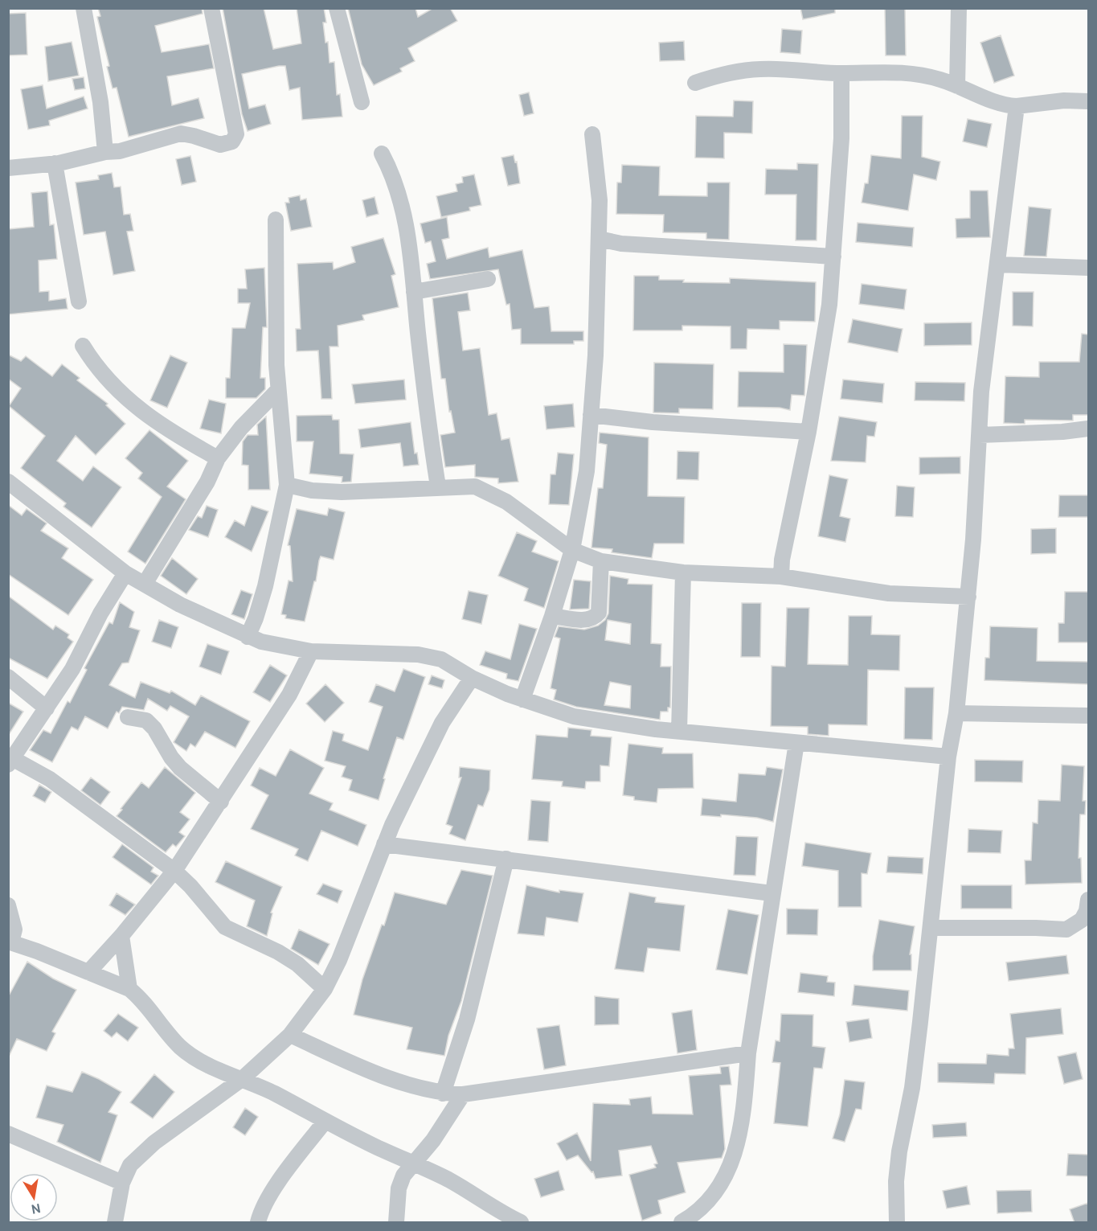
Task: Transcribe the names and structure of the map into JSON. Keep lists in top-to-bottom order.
{
  "north": "bottom"
}
